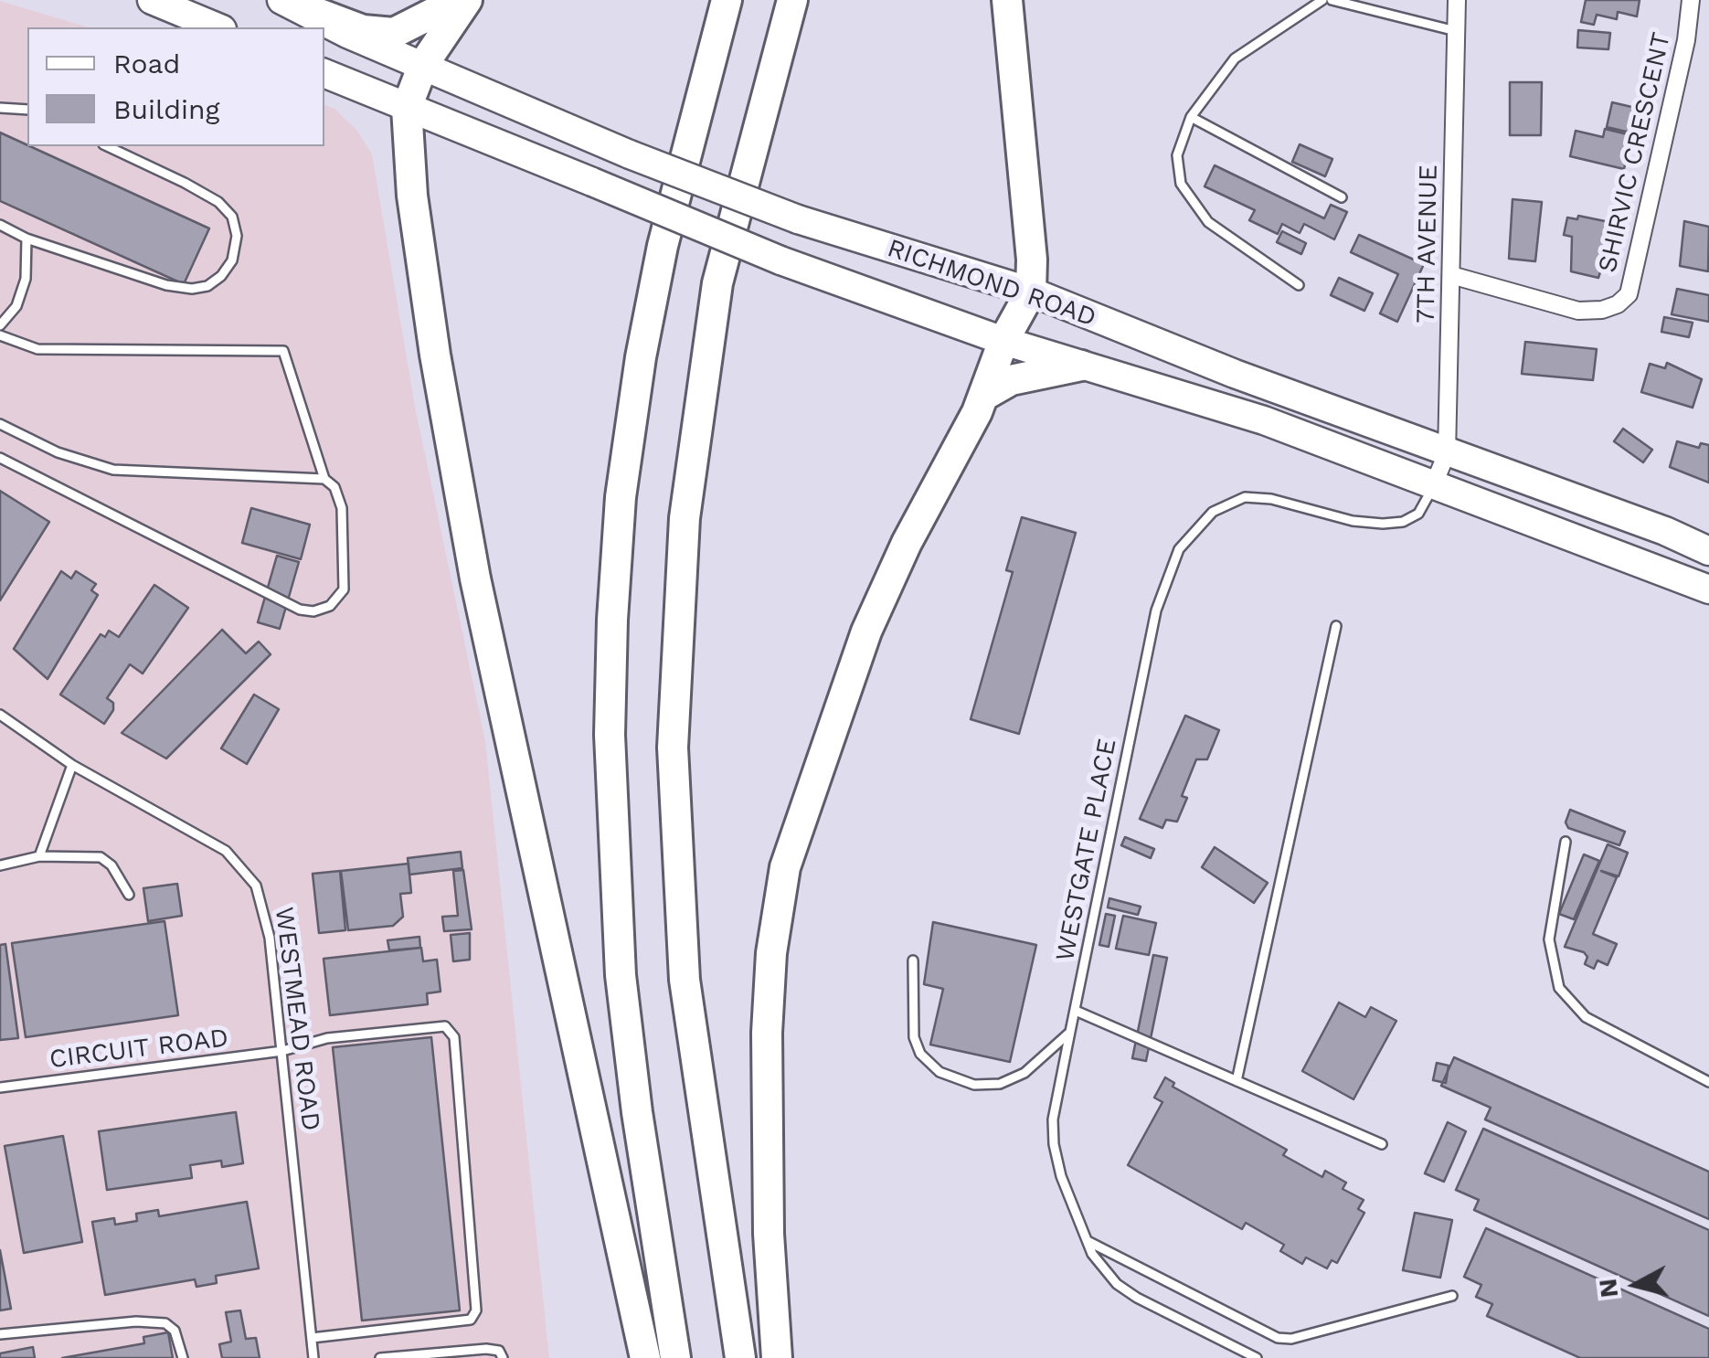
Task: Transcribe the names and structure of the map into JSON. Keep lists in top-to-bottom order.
{
  "streets": {
    "highway": ["RICHMOND ROAD"],
    "street": ["SHIRVIC CRESCENT", "7TH AVENUE"],
    "lane": ["WESTGATE PLACE", "WESTMEAD ROAD", "CIRCUIT ROAD"]
  },
  "crossings": [
    ["SHIRVIC CRESCENT", "7TH AVENUE"],
    ["7TH AVENUE", "RICHMOND ROAD"],
    ["7TH AVENUE", "WESTGATE PLACE"],
    ["RICHMOND ROAD", "WESTGATE PLACE"],
    ["WESTMEAD ROAD", "CIRCUIT ROAD"]
  ],
  "legend": ["Road", "Building"],
  "north": "left"
}
